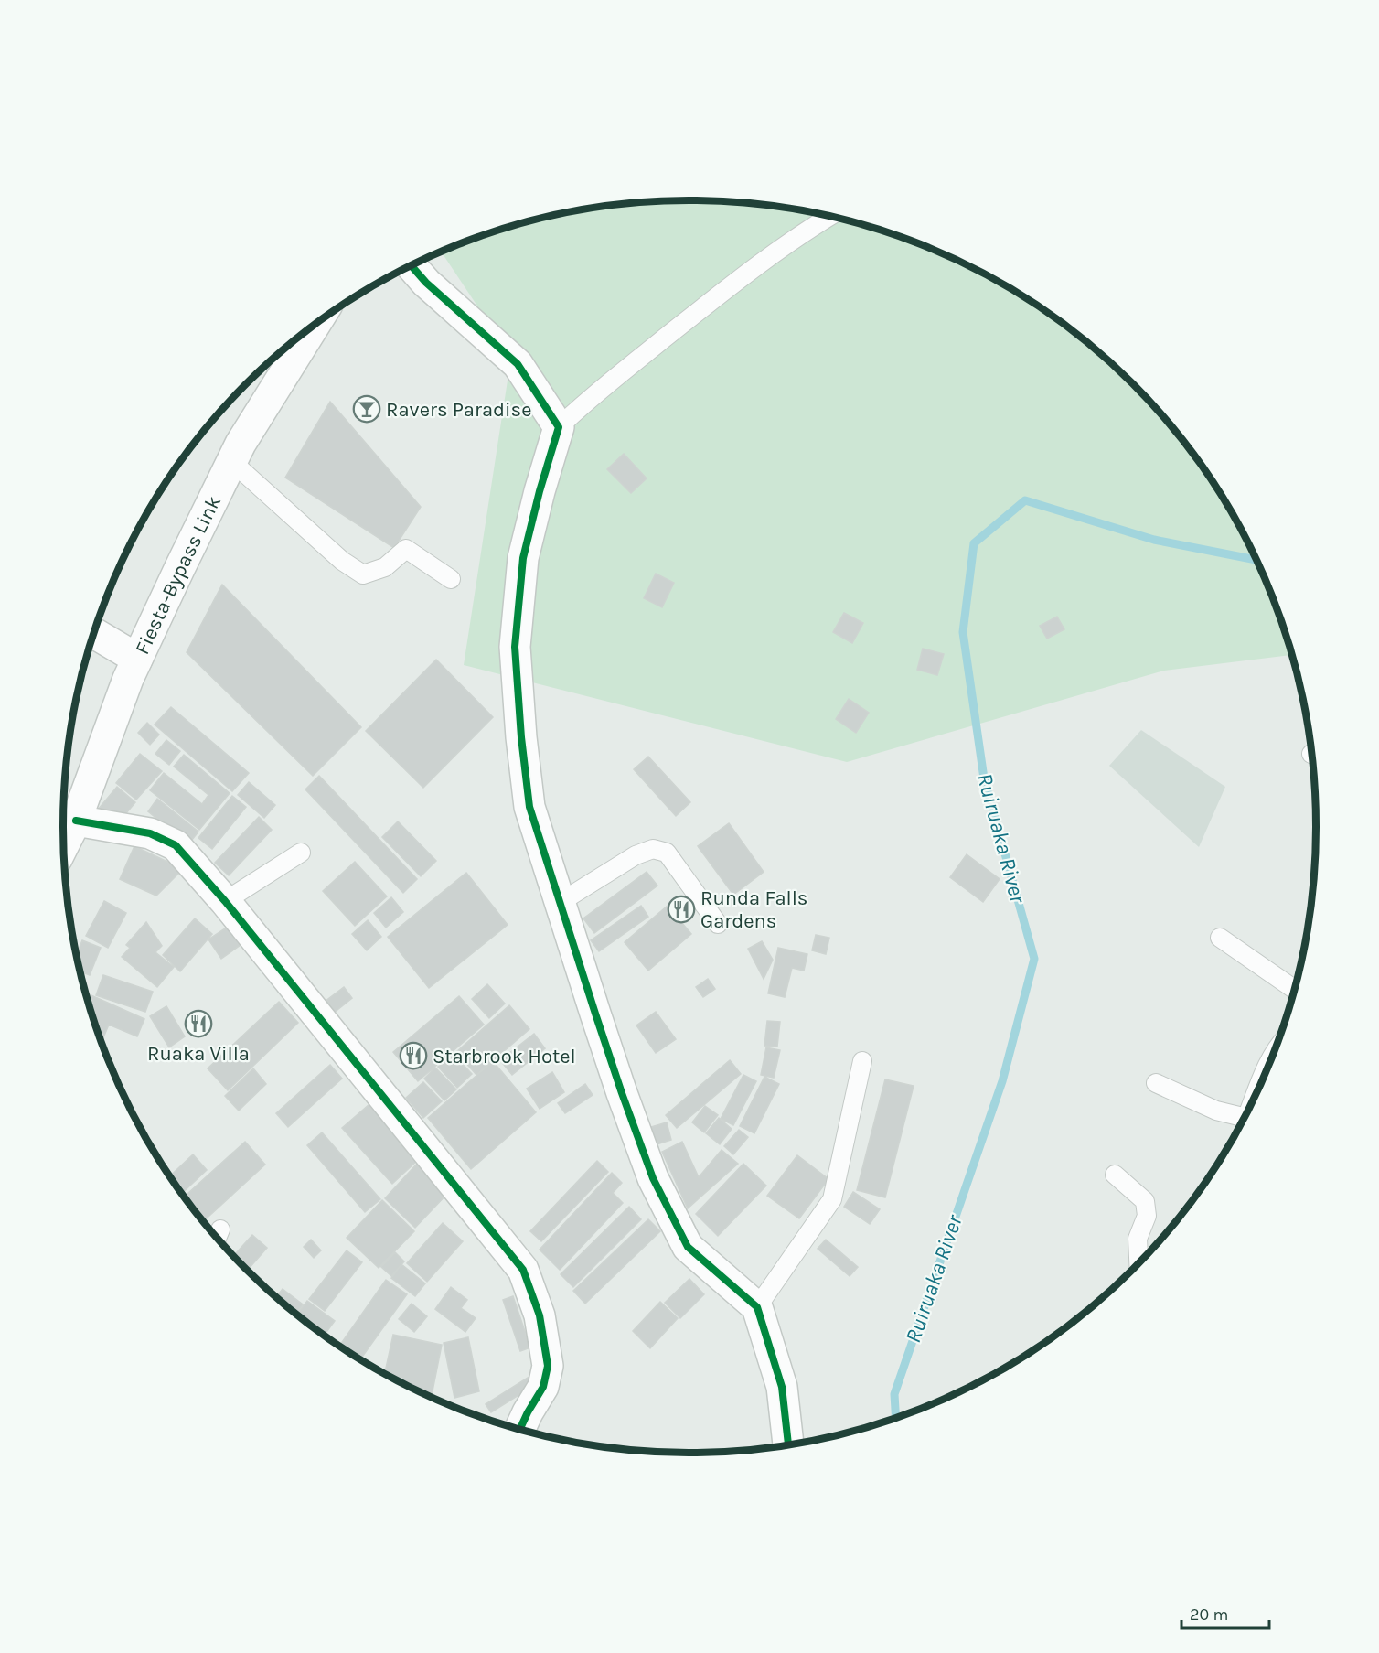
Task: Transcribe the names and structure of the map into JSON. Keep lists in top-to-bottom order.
{
  "streets": {
    "street": ["Fiesta-Bypass Link"]
  },
  "water": ["Ruiruaka River"],
  "places": {
    "bar": ["Ravers Paradise"],
    "restaurant": ["Runda Falls Gardens", "Ruaka Villa", "Starbrook Hotel"]
  },
  "scale_bar": "20 m"
}
